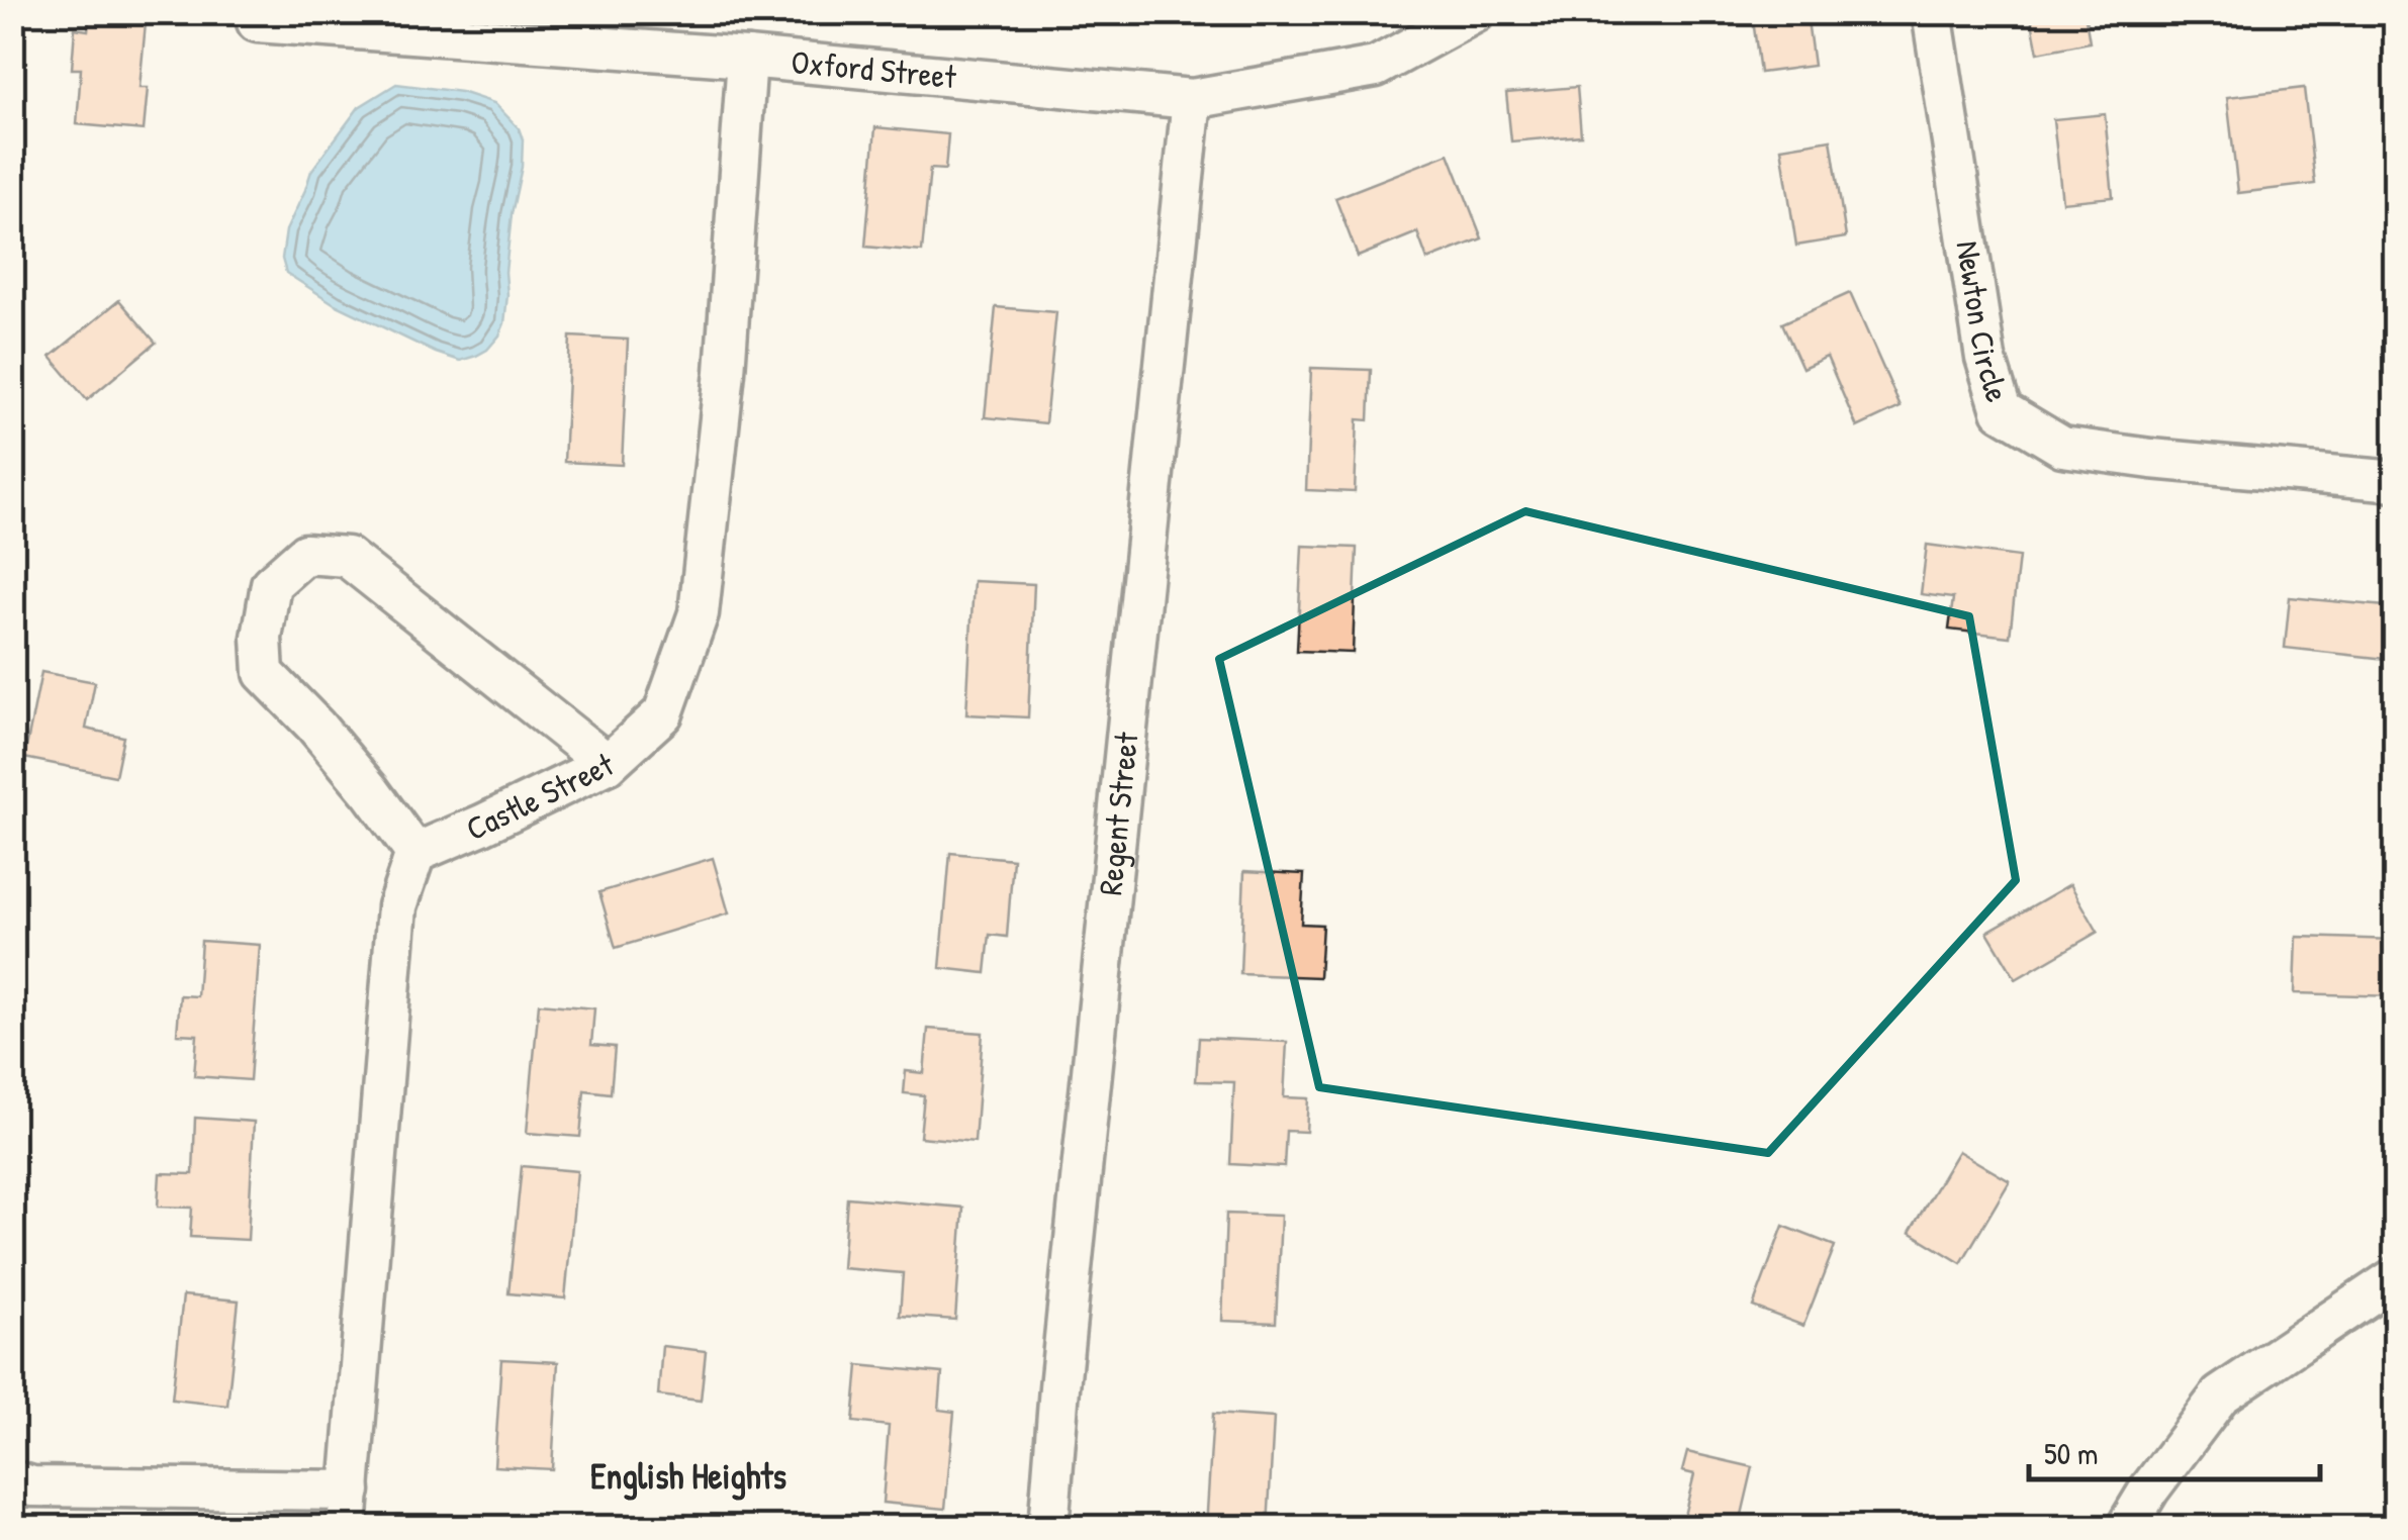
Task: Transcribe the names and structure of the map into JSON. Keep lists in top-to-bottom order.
{
  "streets": {
    "street": [
      "Oxford Street",
      "Newton Circle",
      "Castle Street",
      "Regent Street"
    ]
  },
  "crossings": [
    ["Oxford Street", "Castle Street"],
    ["Oxford Street", "Regent Street"]
  ],
  "districts": ["English Heights"],
  "scale_bar": "50 m"
}
